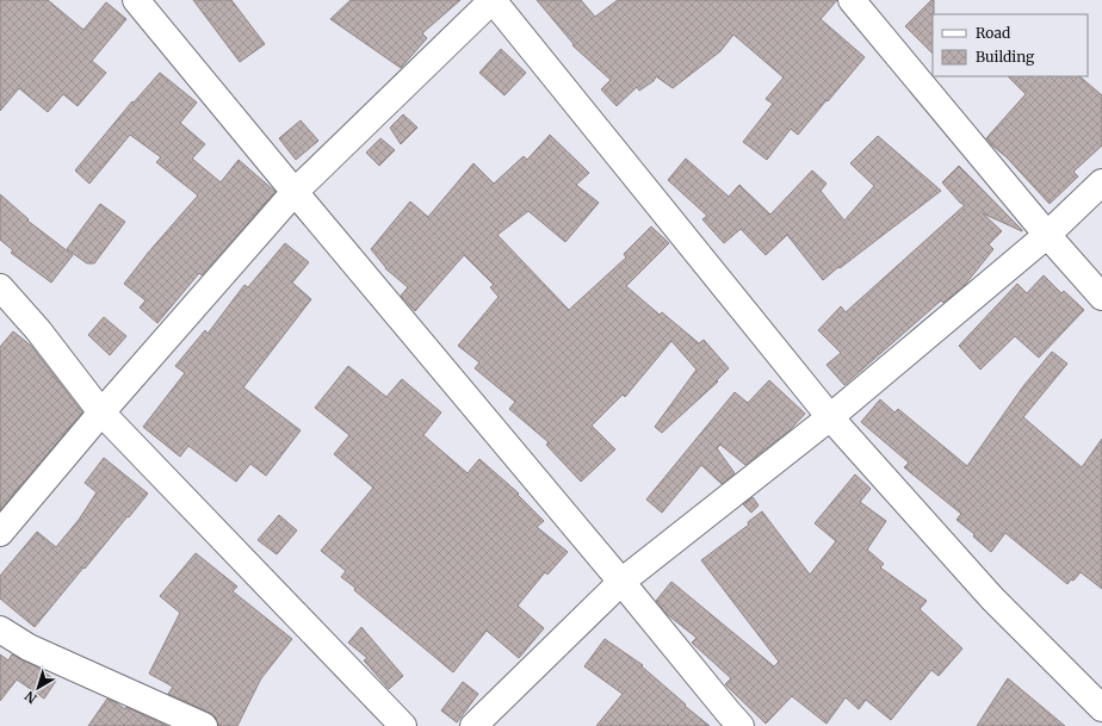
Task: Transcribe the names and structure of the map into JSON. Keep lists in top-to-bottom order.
{
  "legend": ["Road", "Building"],
  "north": "bottom left"
}
